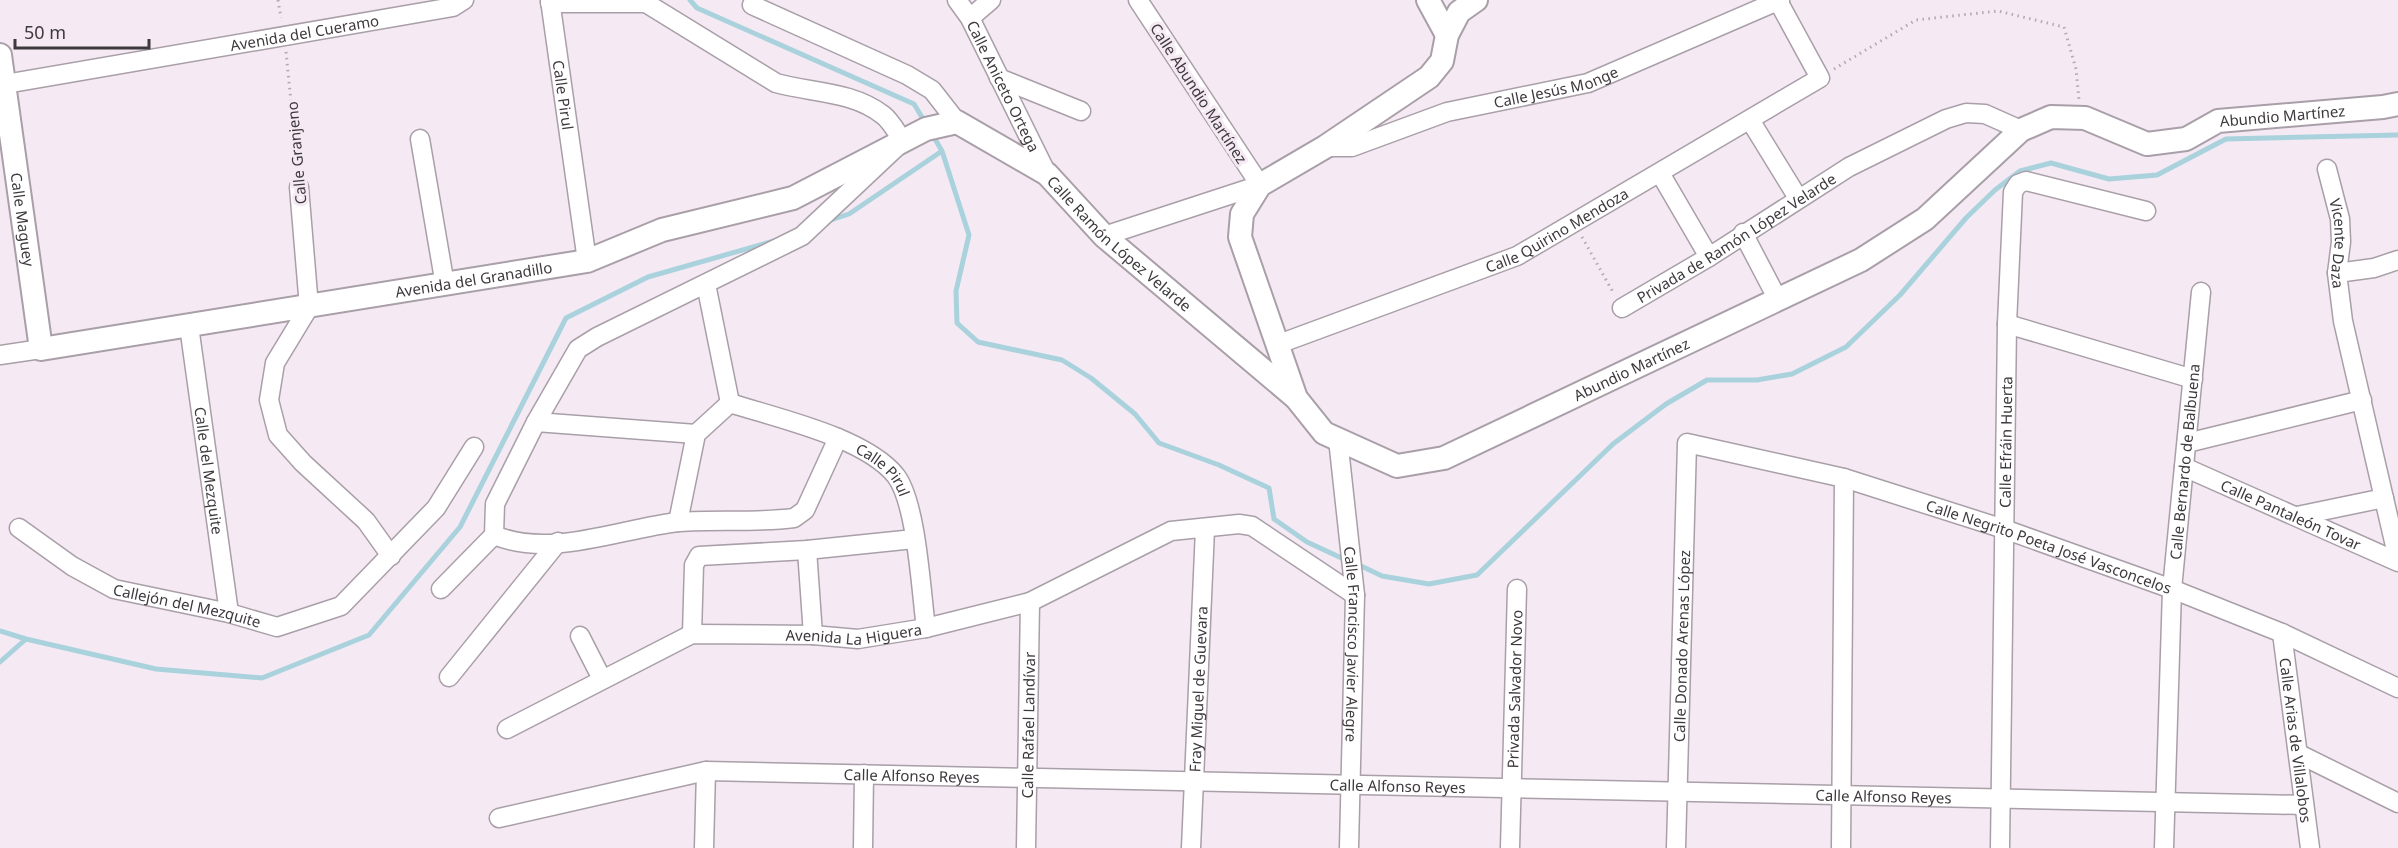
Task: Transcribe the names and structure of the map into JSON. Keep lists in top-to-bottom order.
{
  "streets": {
    "street": [
      "Avenida del Cueramo",
      "Calle Aniceto Ortega",
      "Calle Jesús Monge",
      "Calle Abundio Martínez",
      "Calle Pirul",
      "Abundio Martínez",
      "Calle Granjeno",
      "Calle Maguey",
      "Calle Quirino Mendoza",
      "Privada de Ramón López Velarde",
      "Calle Ramón López Velarde",
      "Vicente Daza",
      "Avenida del Granadillo",
      "Calle Efráin Huerta",
      "Calle Bernardo de Balbuena",
      "Calle del Mezquite",
      "Calle Pantaleón Tovar",
      "Calle Negrito Poeta José Vasconcelos",
      "Callejón del Mezquite",
      "Avenida La Higuera",
      "Calle Francisco Javier Alegre",
      "Calle Donado Arenas López",
      "Privada Salvador Novo",
      "Fray Miguel de Guevara",
      "Calle Rafael Landívar",
      "Calle Arias de Villalobos",
      "Calle Alfonso Reyes"
    ]
  },
  "crossings": [
    ["Avenida del Cueramo", "Calle Granjeno"],
    ["Avenida del Cueramo", "Calle Maguey"],
    ["Calle Aniceto Ortega", "Calle Ramón López Velarde"],
    ["Calle Jesús Monge", "Abundio Martínez"],
    ["Calle Abundio Martínez", "Abundio Martínez"],
    ["Calle Pirul", "Avenida del Granadillo"],
    ["Calle Pirul", "Avenida La Higuera"],
    ["Abundio Martínez", "Calle Quirino Mendoza"],
    ["Abundio Martínez", "Privada de Ramón López Velarde"],
    ["Abundio Martínez", "Calle Ramón López Velarde"],
    ["Abundio Martínez", "Calle Francisco Javier Alegre"],
    ["Calle Granjeno", "Avenida del Granadillo"],
    ["Calle Maguey", "Avenida del Granadillo"],
    ["Calle Ramón López Velarde", "Avenida del Granadillo"],
    ["Vicente Daza", "Calle Pantaleón Tovar"],
    ["Avenida del Granadillo", "Calle del Mezquite"],
    ["Calle Efráin Huerta", "Calle Negrito Poeta José Vasconcelos"],
    ["Calle Efráin Huerta", "Calle Alfonso Reyes"],
    ["Calle Bernardo de Balbuena", "Calle Pantaleón Tovar"],
    ["Calle Bernardo de Balbuena", "Calle Negrito Poeta José Vasconcelos"],
    ["Calle Bernardo de Balbuena", "Calle Alfonso Reyes"],
    ["Calle del Mezquite", "Callejón del Mezquite"],
    ["Calle Negrito Poeta José Vasconcelos", "Calle Donado Arenas López"],
    ["Calle Negrito Poeta José Vasconcelos", "Calle Arias de Villalobos"],
    ["Avenida La Higuera", "Calle Francisco Javier Alegre"],
    ["Avenida La Higuera", "Fray Miguel de Guevara"],
    ["Avenida La Higuera", "Calle Rafael Landívar"],
    ["Calle Francisco Javier Alegre", "Calle Alfonso Reyes"],
    ["Calle Donado Arenas López", "Calle Alfonso Reyes"],
    ["Privada Salvador Novo", "Calle Alfonso Reyes"],
    ["Fray Miguel de Guevara", "Calle Alfonso Reyes"],
    ["Calle Rafael Landívar", "Calle Alfonso Reyes"],
    ["Calle Arias de Villalobos", "Calle Alfonso Reyes"]
  ],
  "scale_bar": "50 m"
}
